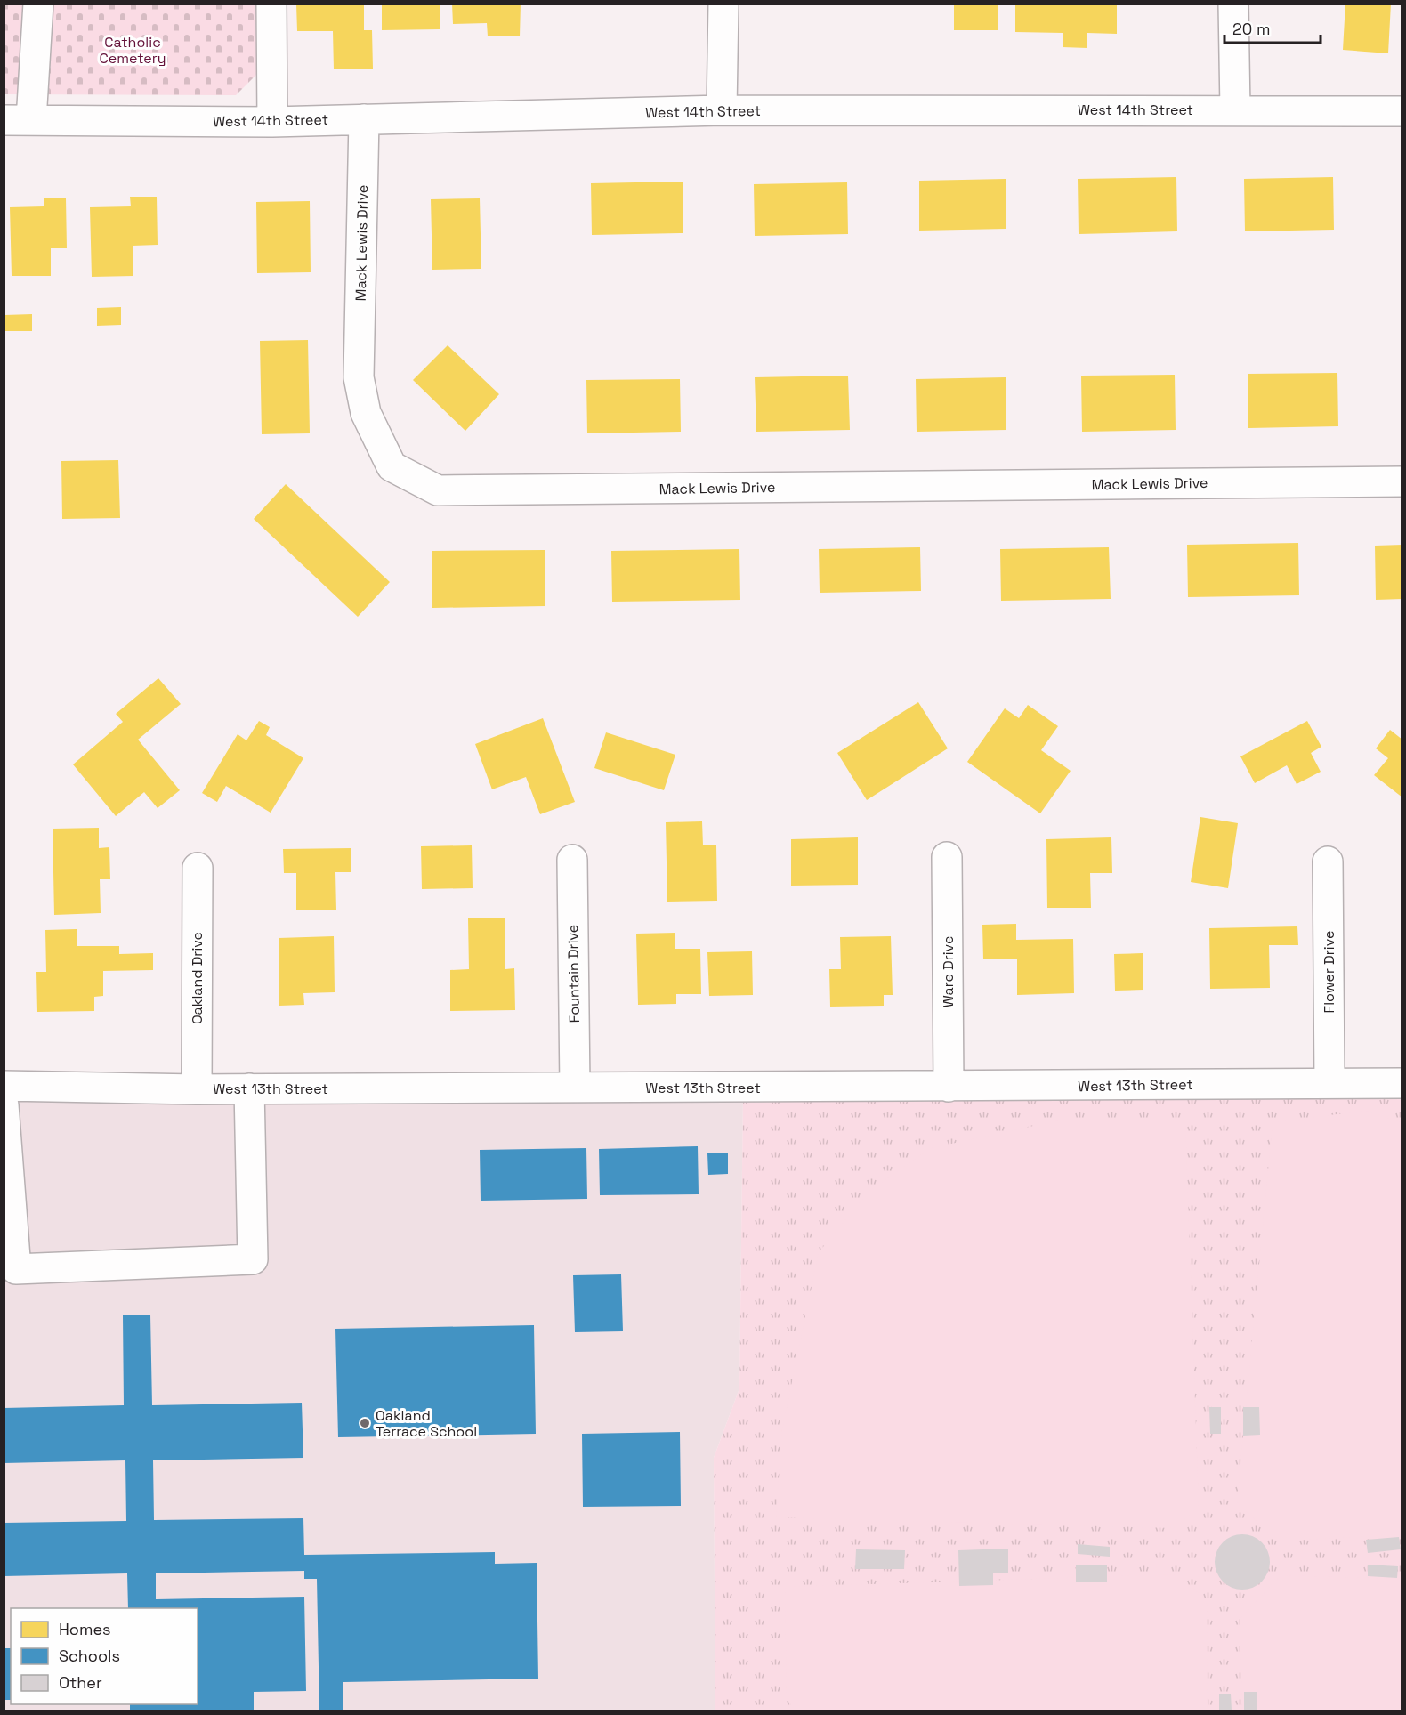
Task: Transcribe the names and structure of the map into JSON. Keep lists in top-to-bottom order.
{
  "streets": {
    "street": [
      "West 14th Street",
      "Mack Lewis Drive",
      "Ware Drive",
      "Flower Drive",
      "Fountain Drive",
      "Oakland Drive",
      "West 13th Street"
    ]
  },
  "crossings": [
    ["West 14th Street", "Mack Lewis Drive"],
    ["Ware Drive", "West 13th Street"],
    ["Flower Drive", "West 13th Street"],
    ["Fountain Drive", "West 13th Street"],
    ["Oakland Drive", "West 13th Street"]
  ],
  "parks": ["Catholic Cemetery"],
  "places": ["Oakland Terrace School"],
  "legend": ["Homes", "Schools", "Other"],
  "scale_bar": "20 m"
}
